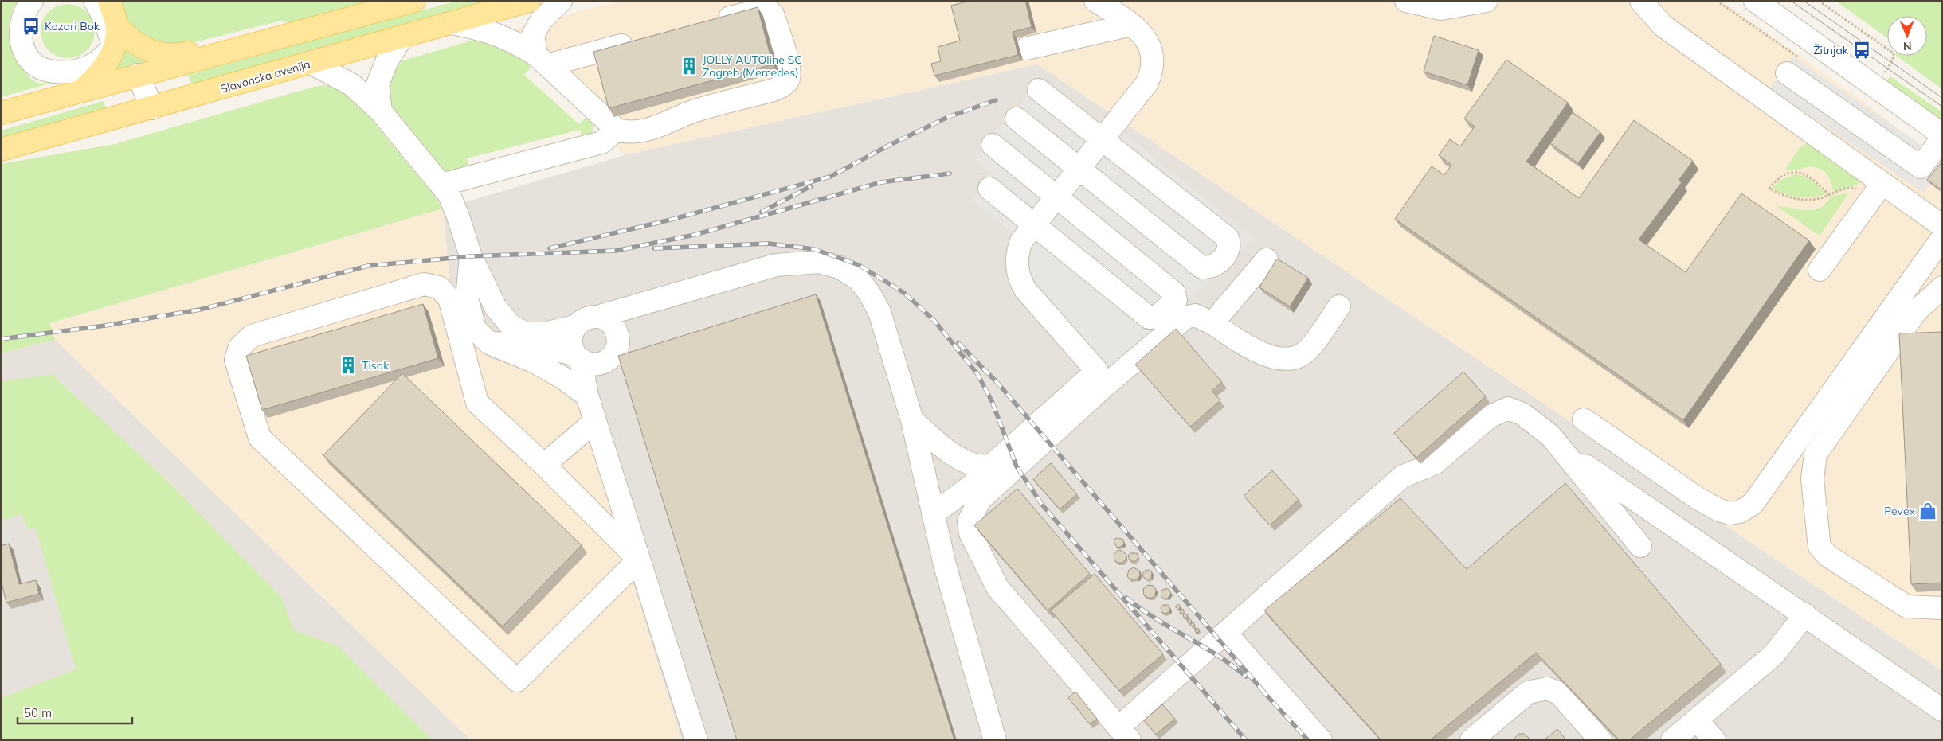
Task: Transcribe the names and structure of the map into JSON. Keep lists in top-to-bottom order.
{
  "streets": {
    "main road": ["Slavonska avenija"]
  },
  "places": {
    "bus stop": ["Kozari Bok", "Žitnjak"],
    "building": ["JOLLY AUTOline SC Zagreb (Mercedes)", "Tisak"],
    "shop": ["Pevex"]
  },
  "scale_bar": "50 m",
  "north": "bottom"
}
